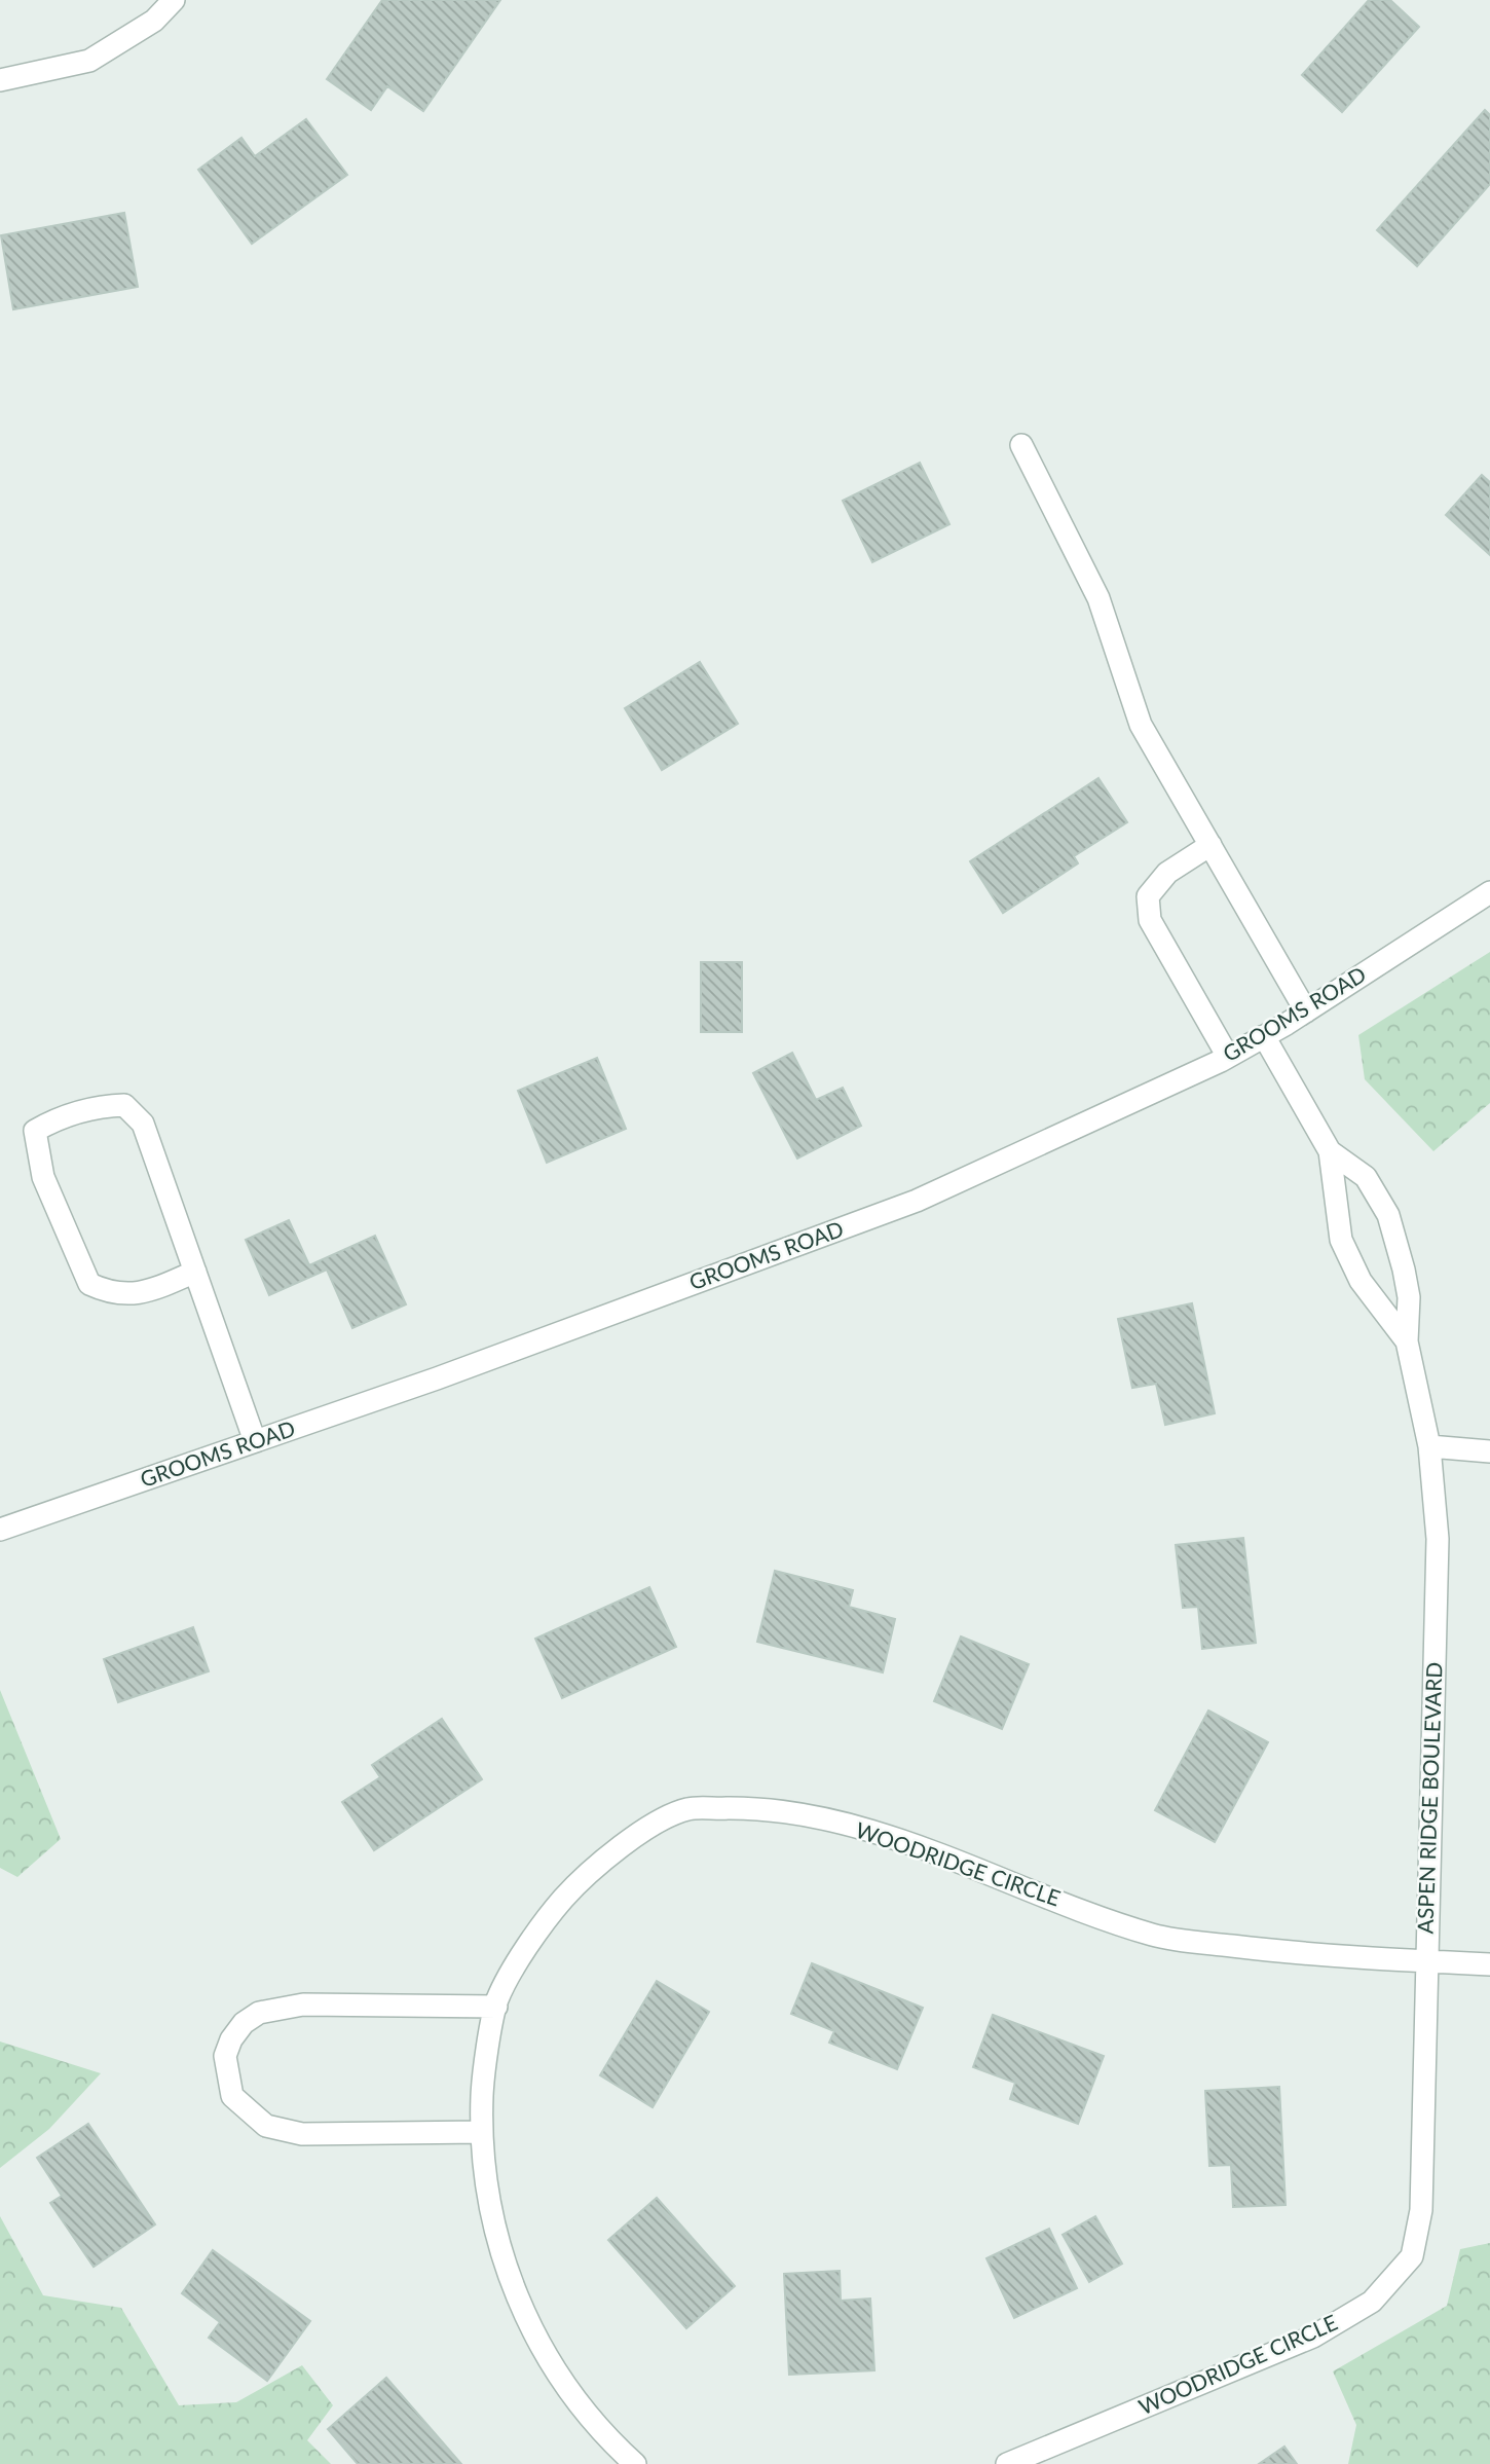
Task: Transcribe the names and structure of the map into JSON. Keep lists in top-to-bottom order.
{
  "streets": {
    "street": ["GROOMS ROAD", "ASPEN RIDGE BOULEVARD", "WOODRIDGE CIRCLE"]
  },
  "crossings": [
    ["GROOMS ROAD", "ASPEN RIDGE BOULEVARD"],
    ["ASPEN RIDGE BOULEVARD", "WOODRIDGE CIRCLE"]
  ]
}
